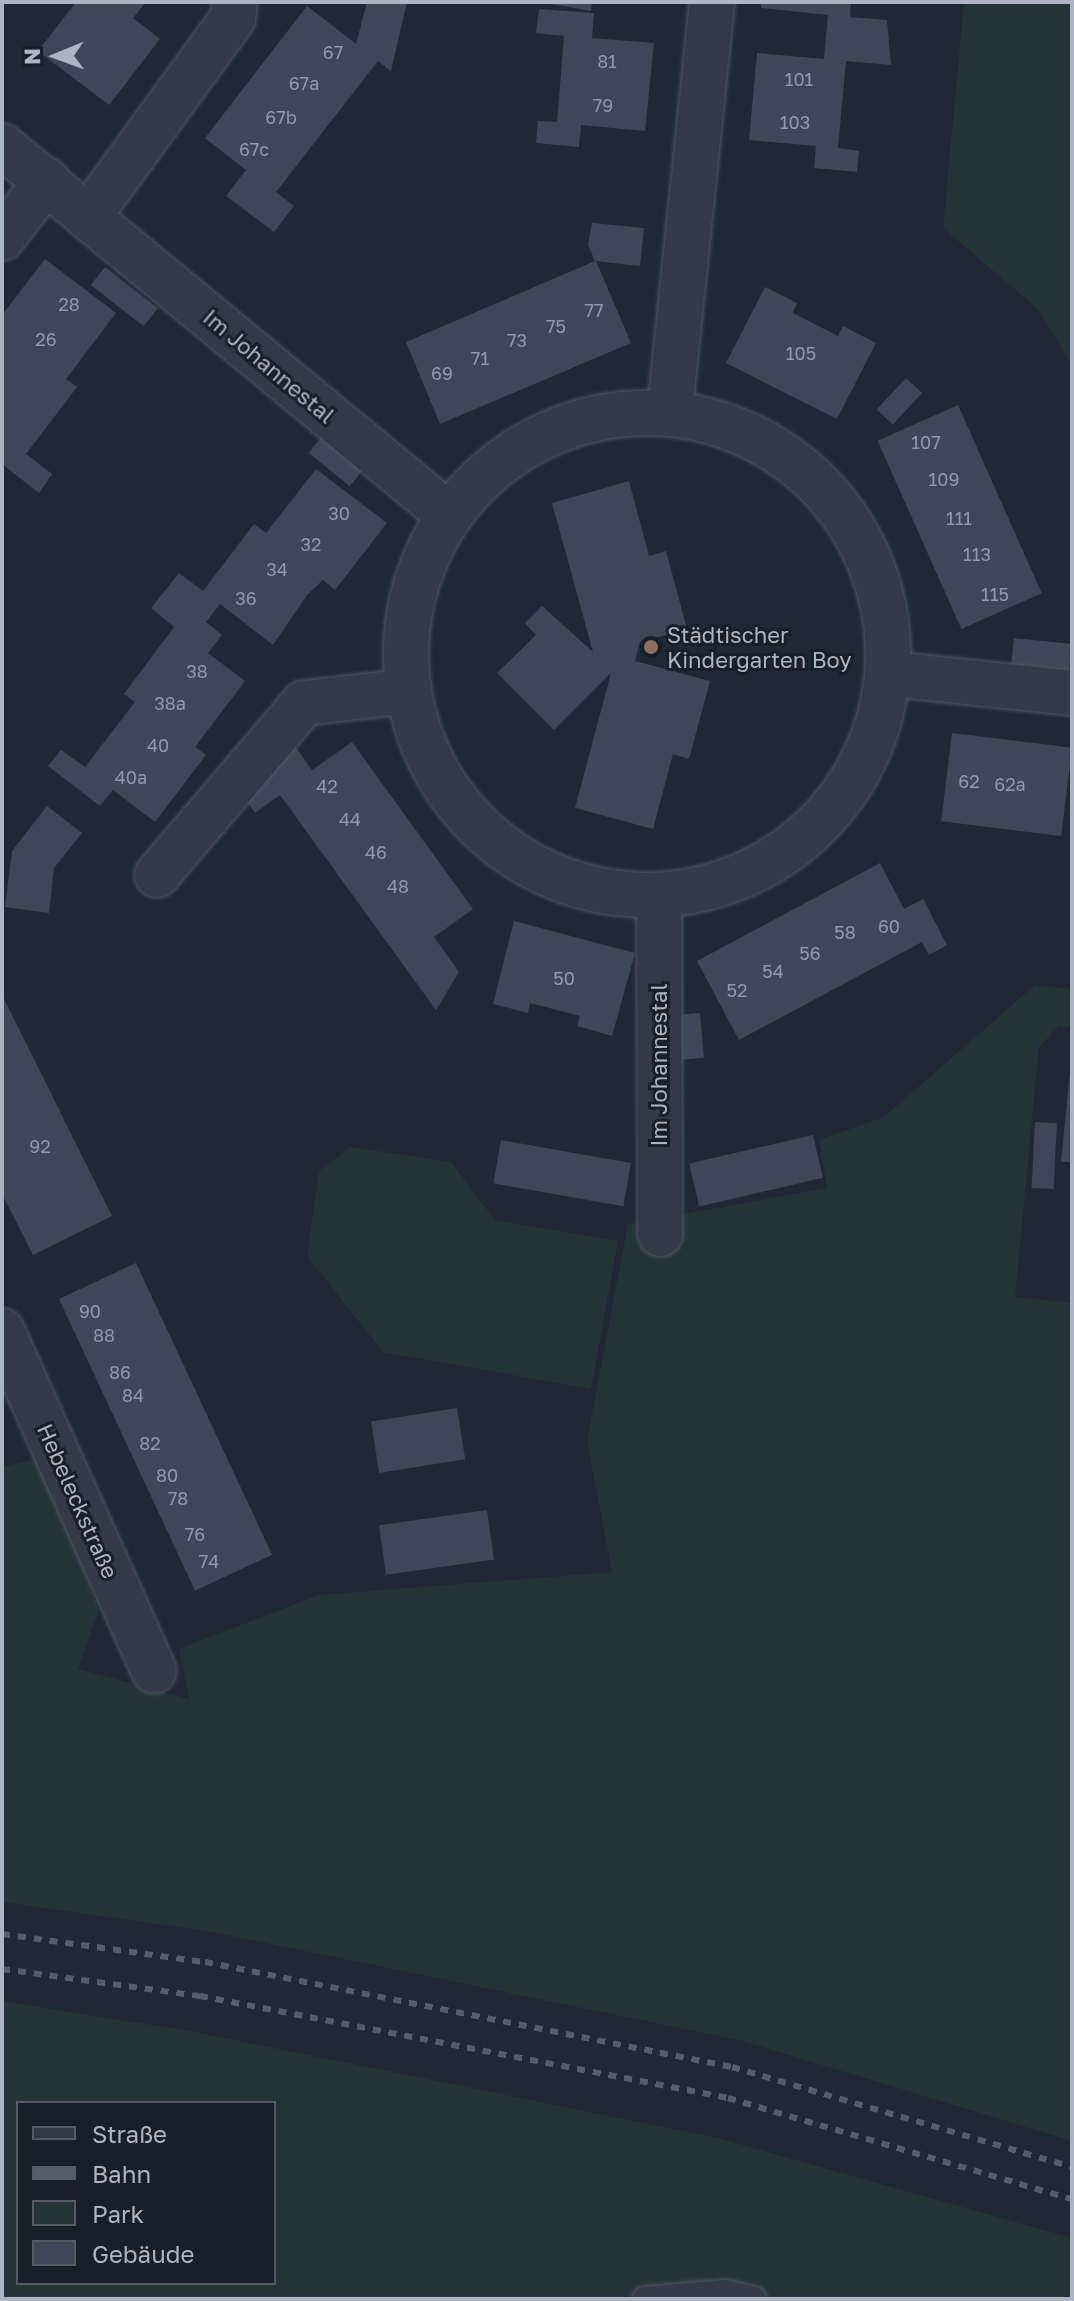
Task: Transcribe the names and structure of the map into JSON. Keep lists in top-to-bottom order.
{
  "streets": {
    "street": ["Im Johannestal", "Hebeleckstraße"]
  },
  "places": ["Städtischer Kindergarten Boy"],
  "house_numbers": [
    "67",
    "81",
    "101",
    "67a",
    "79",
    "67b",
    "103",
    "67c",
    "28",
    "77",
    "75",
    "26",
    "73",
    "105",
    "71",
    "69",
    "107",
    "109",
    "30",
    "111",
    "32",
    "113",
    "34",
    "115",
    "36",
    "38",
    "38a",
    "40",
    "40a",
    "62",
    "62a",
    "42",
    "44",
    "46",
    "48",
    "60",
    "58",
    "56",
    "54",
    "50",
    "52",
    "92",
    "90",
    "88",
    "86",
    "84",
    "82",
    "80",
    "78",
    "76",
    "74"
  ],
  "legend": [
    "Straße",
    "Bahn",
    "Park",
    "Gebäude"
  ],
  "north": "left"
}
